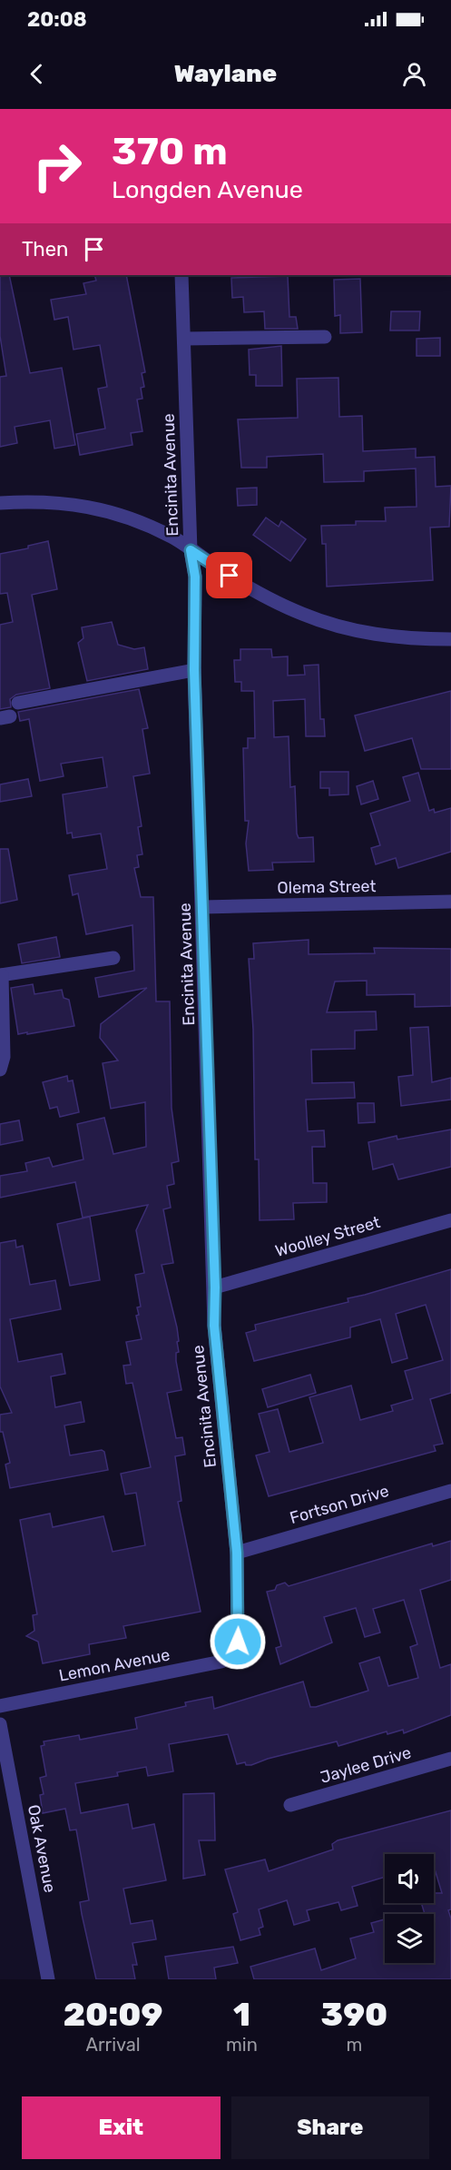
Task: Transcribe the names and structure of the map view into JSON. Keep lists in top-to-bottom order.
{
  "streets": {
    "street": [
      "Encinita Avenue",
      "Olema Street",
      "Woolley Street",
      "Fortson Drive",
      "Lemon Avenue",
      "Jaylee Drive",
      "Oak Avenue"
    ]
  },
  "crossings": [
    ["Encinita Avenue", "Olema Street"],
    ["Encinita Avenue", "Woolley Street"],
    ["Encinita Avenue", "Fortson Drive"],
    ["Encinita Avenue", "Lemon Avenue"]
  ],
  "page": {
    "status": "20:08",
    "header": "Waylane",
    "turn": ["370 m", "Longden Avenue"],
    "then": "Then",
    "eta": [
      "20:09",
      "Arrival",
      "1",
      "min",
      "390",
      "m"
    ],
    "buttons": ["Exit", "Share"]
  }
}
